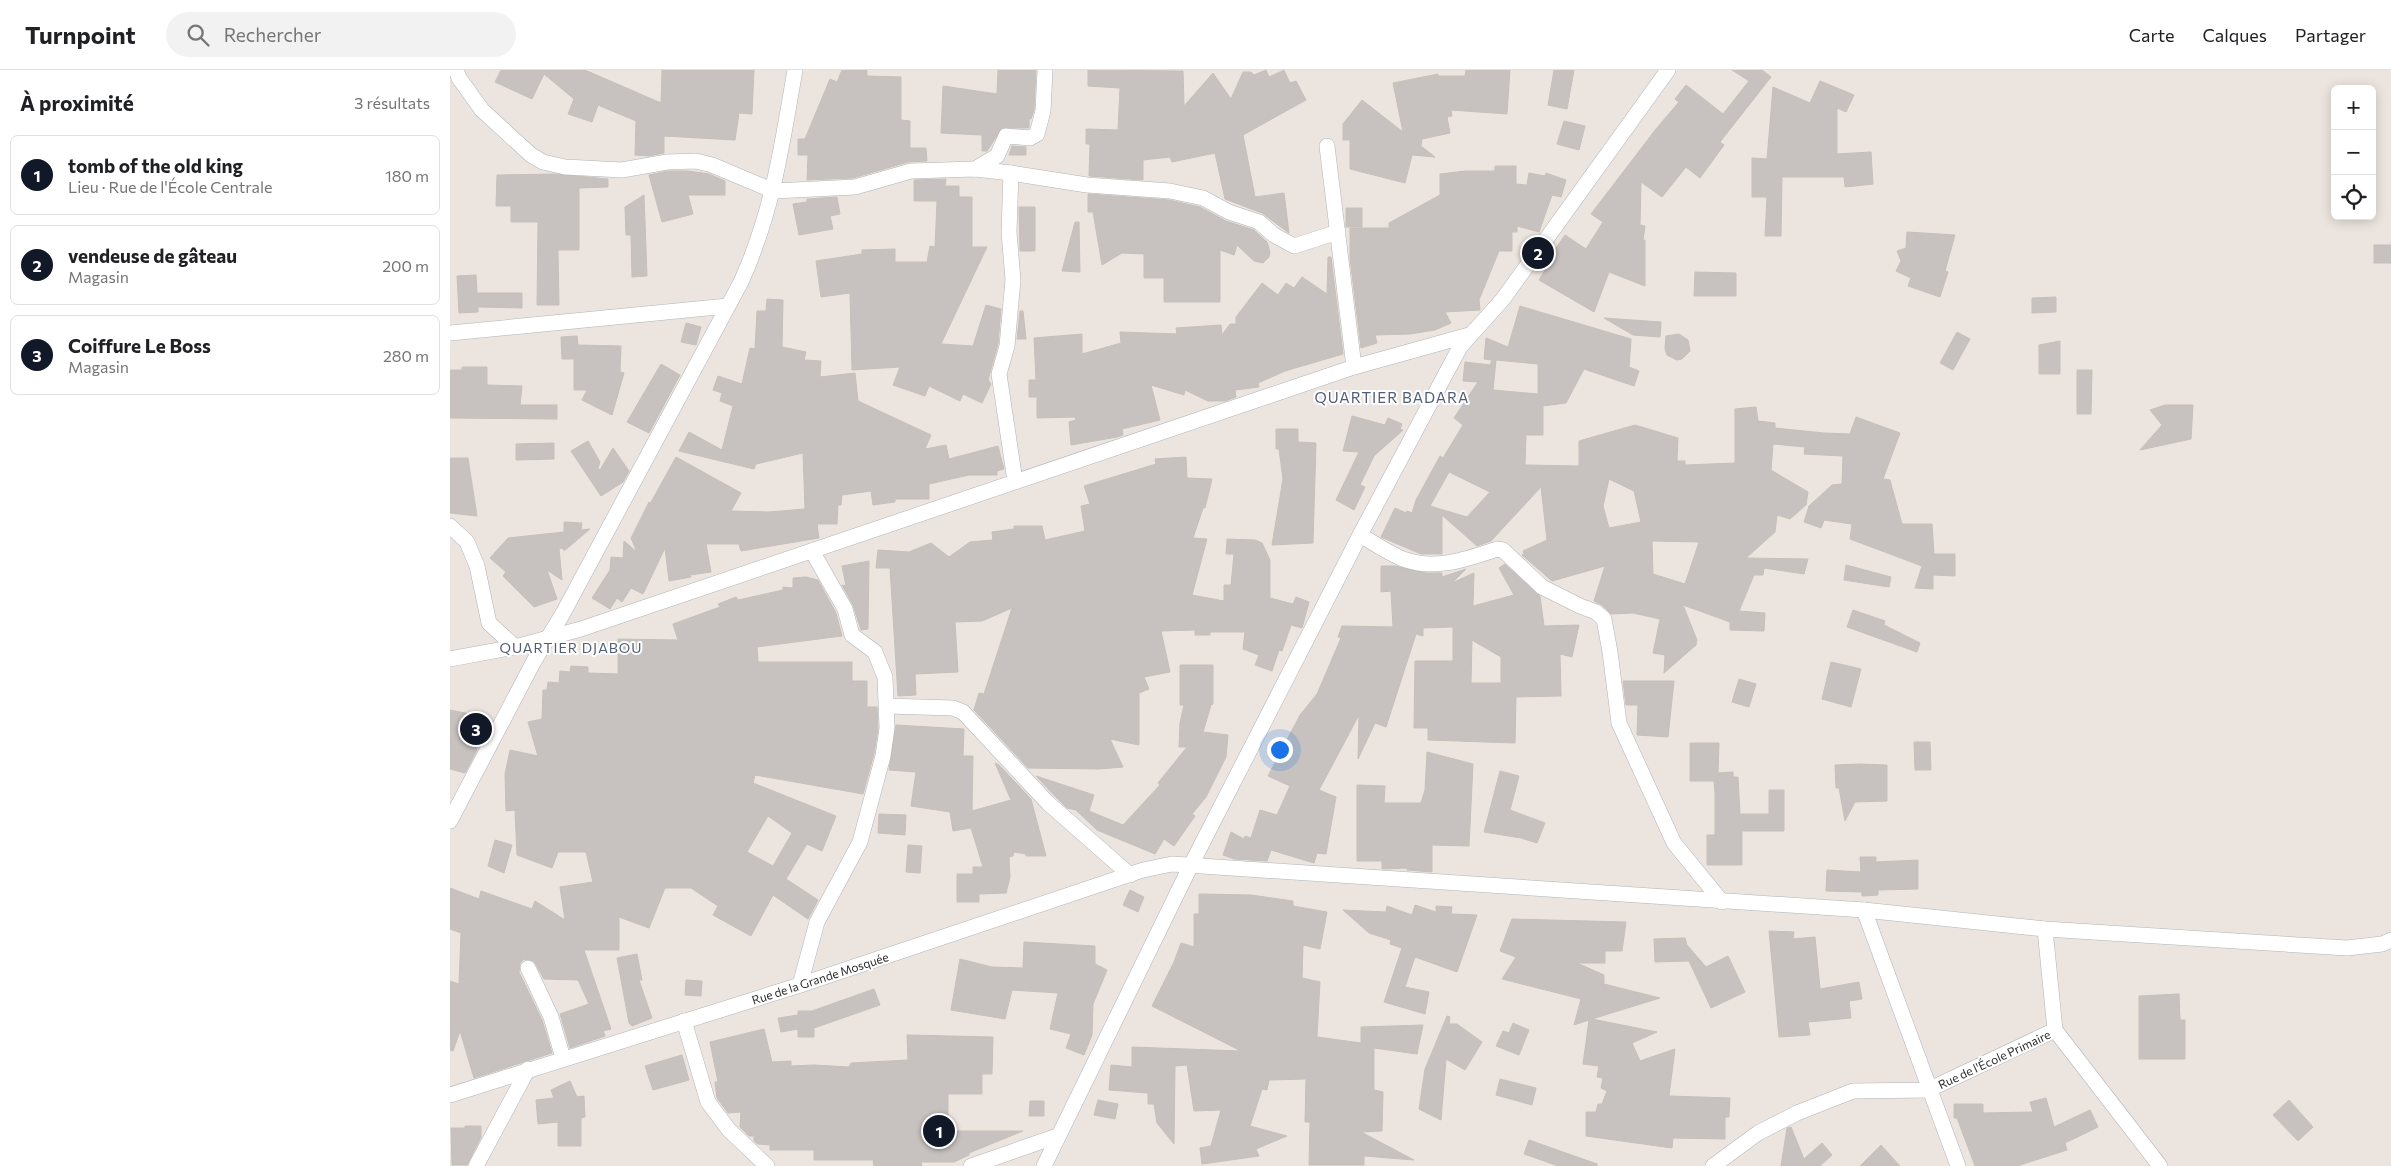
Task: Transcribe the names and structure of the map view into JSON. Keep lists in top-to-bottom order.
{
  "streets": {
    "street": ["Rue de la Grande Mosquée", "Rue de l'École Primaire"]
  },
  "districts": ["QUARTIER BADARA", "QUARTIER DJABOU"],
  "page": {
    "header": "Turnpoint",
    "search": "Rechercher",
    "nav": ["Carte", "Calques", "Partager"],
    "heading": ["À proximité", "3 résultats"],
    "map_buttons": ["+", "−"],
    "list": [
      {
        "mark": "1",
        "name": "tomb of the old king",
        "note": "Lieu · Rue de l'École Centrale",
        "value": "180 m"
      },
      {
        "mark": "2",
        "name": "vendeuse de gâteau",
        "note": "Magasin",
        "value": "200 m"
      },
      {
        "mark": "3",
        "name": "Coiffure Le Boss",
        "note": "Magasin",
        "value": "280 m"
      }
    ],
    "pins": ["2", "3", "1"]
  }
}
